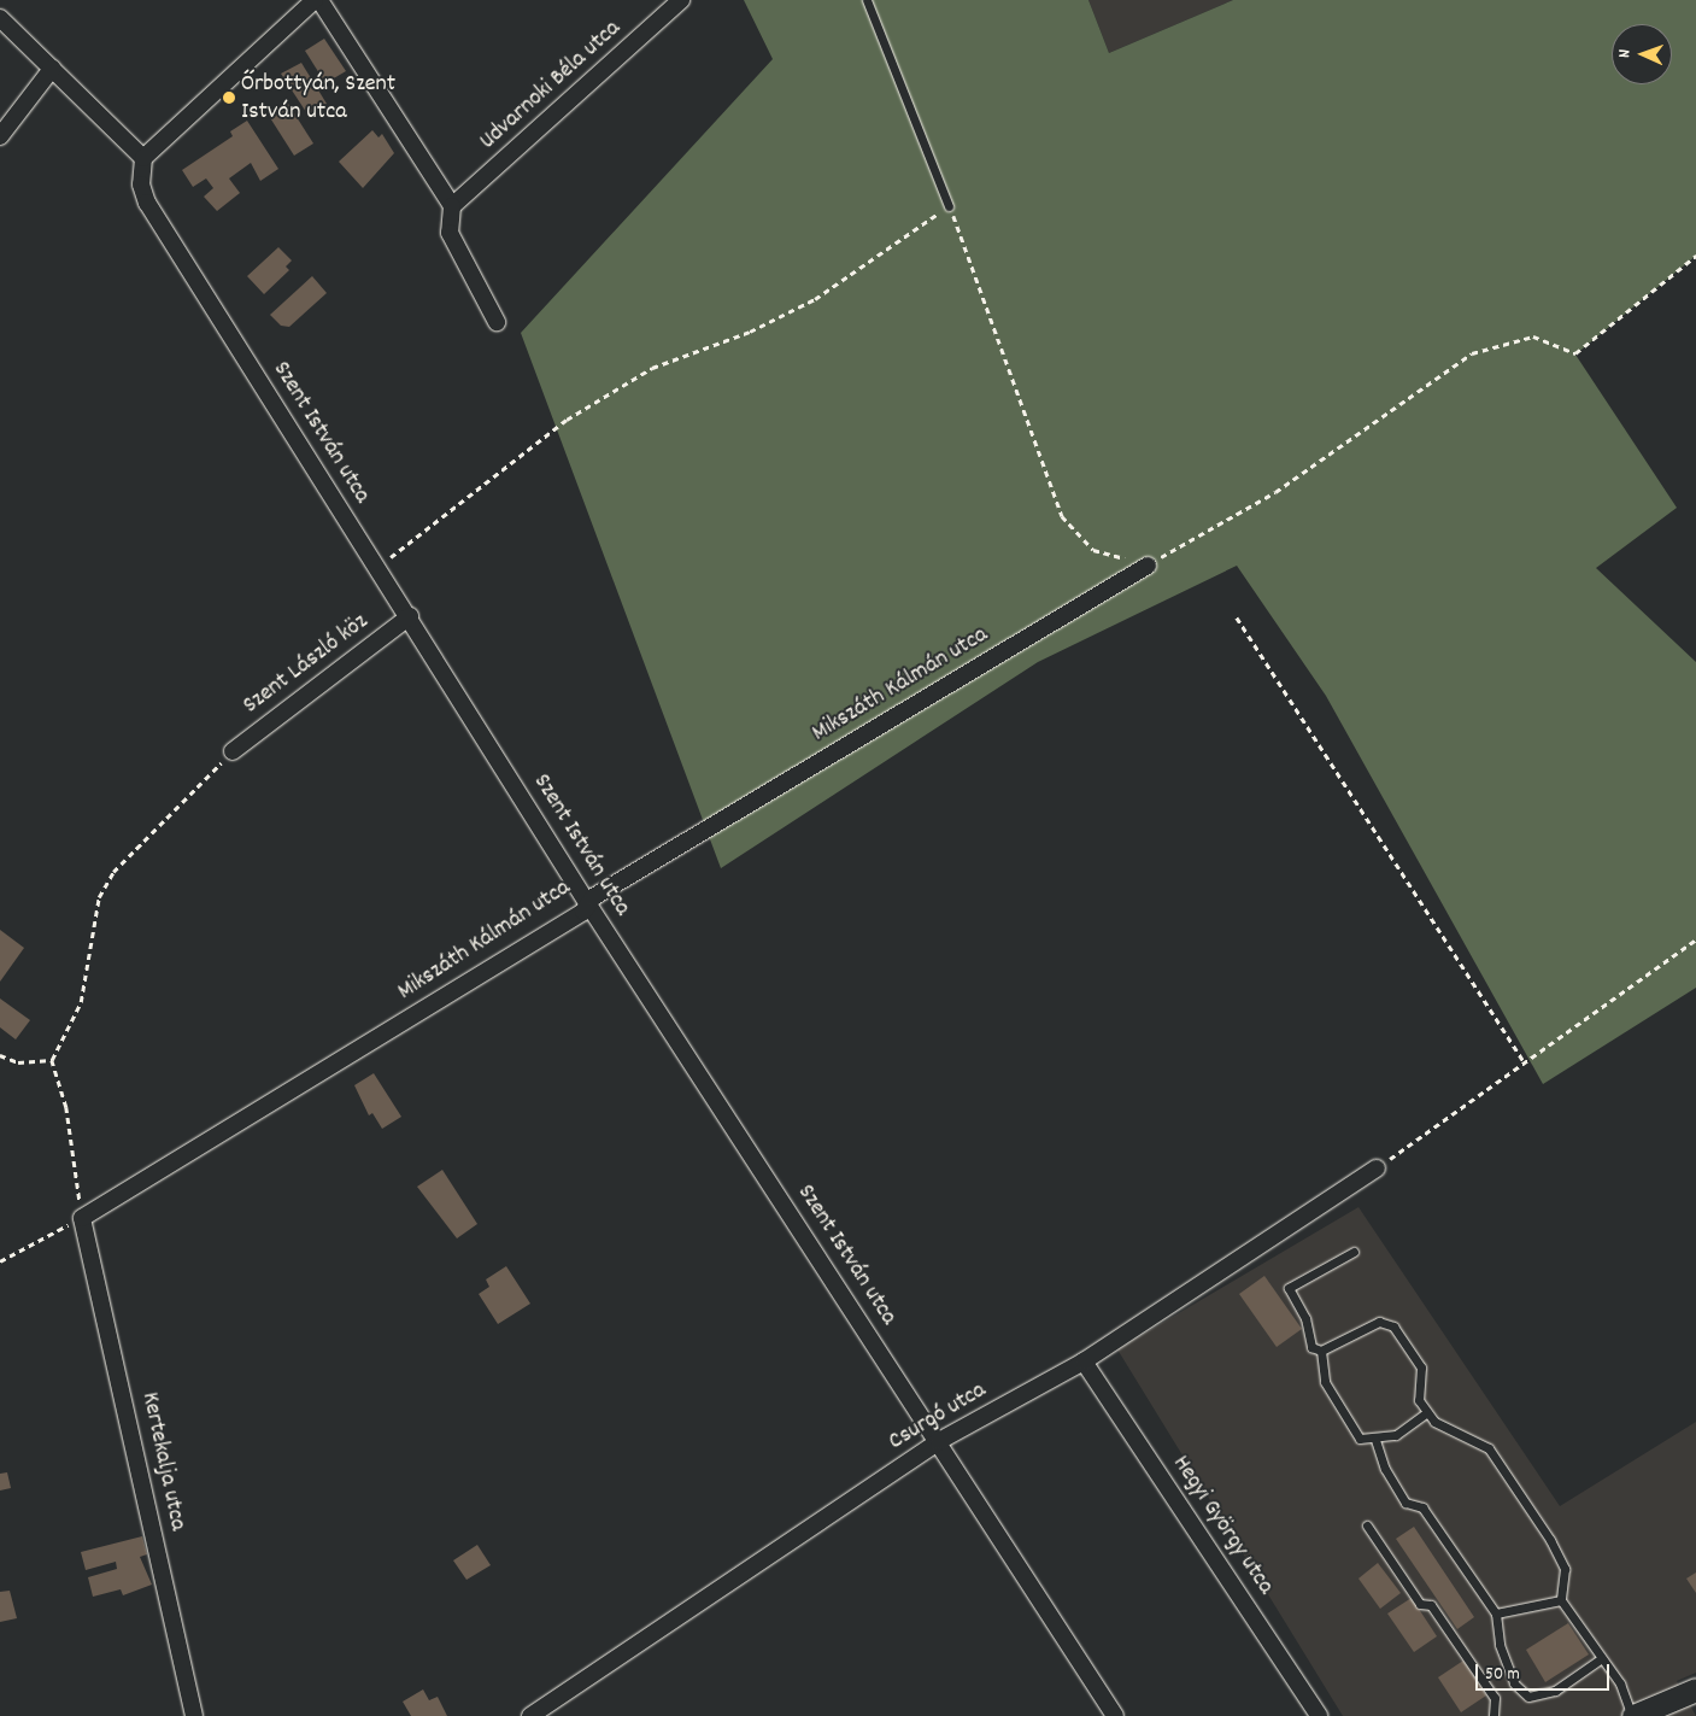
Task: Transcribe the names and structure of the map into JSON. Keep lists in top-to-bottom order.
{
  "streets": {
    "street": [
      "Udvarnoki Béla utca",
      "Szent István utca",
      "Szent László köz",
      "Mikszáth Kálmán utca",
      "Csurgó utca",
      "Kertekalja utca",
      "Hegyi György utca"
    ]
  },
  "crossings": [
    ["Szent István utca", "Szent László köz"],
    ["Szent István utca", "Mikszáth Kálmán utca"],
    ["Szent István utca", "Csurgó utca"],
    ["Mikszáth Kálmán utca", "Kertekalja utca"],
    ["Csurgó utca", "Hegyi György utca"]
  ],
  "places": ["Őrbottyán, Szent István utca"],
  "scale_bar": "50 m",
  "north": "left"
}
